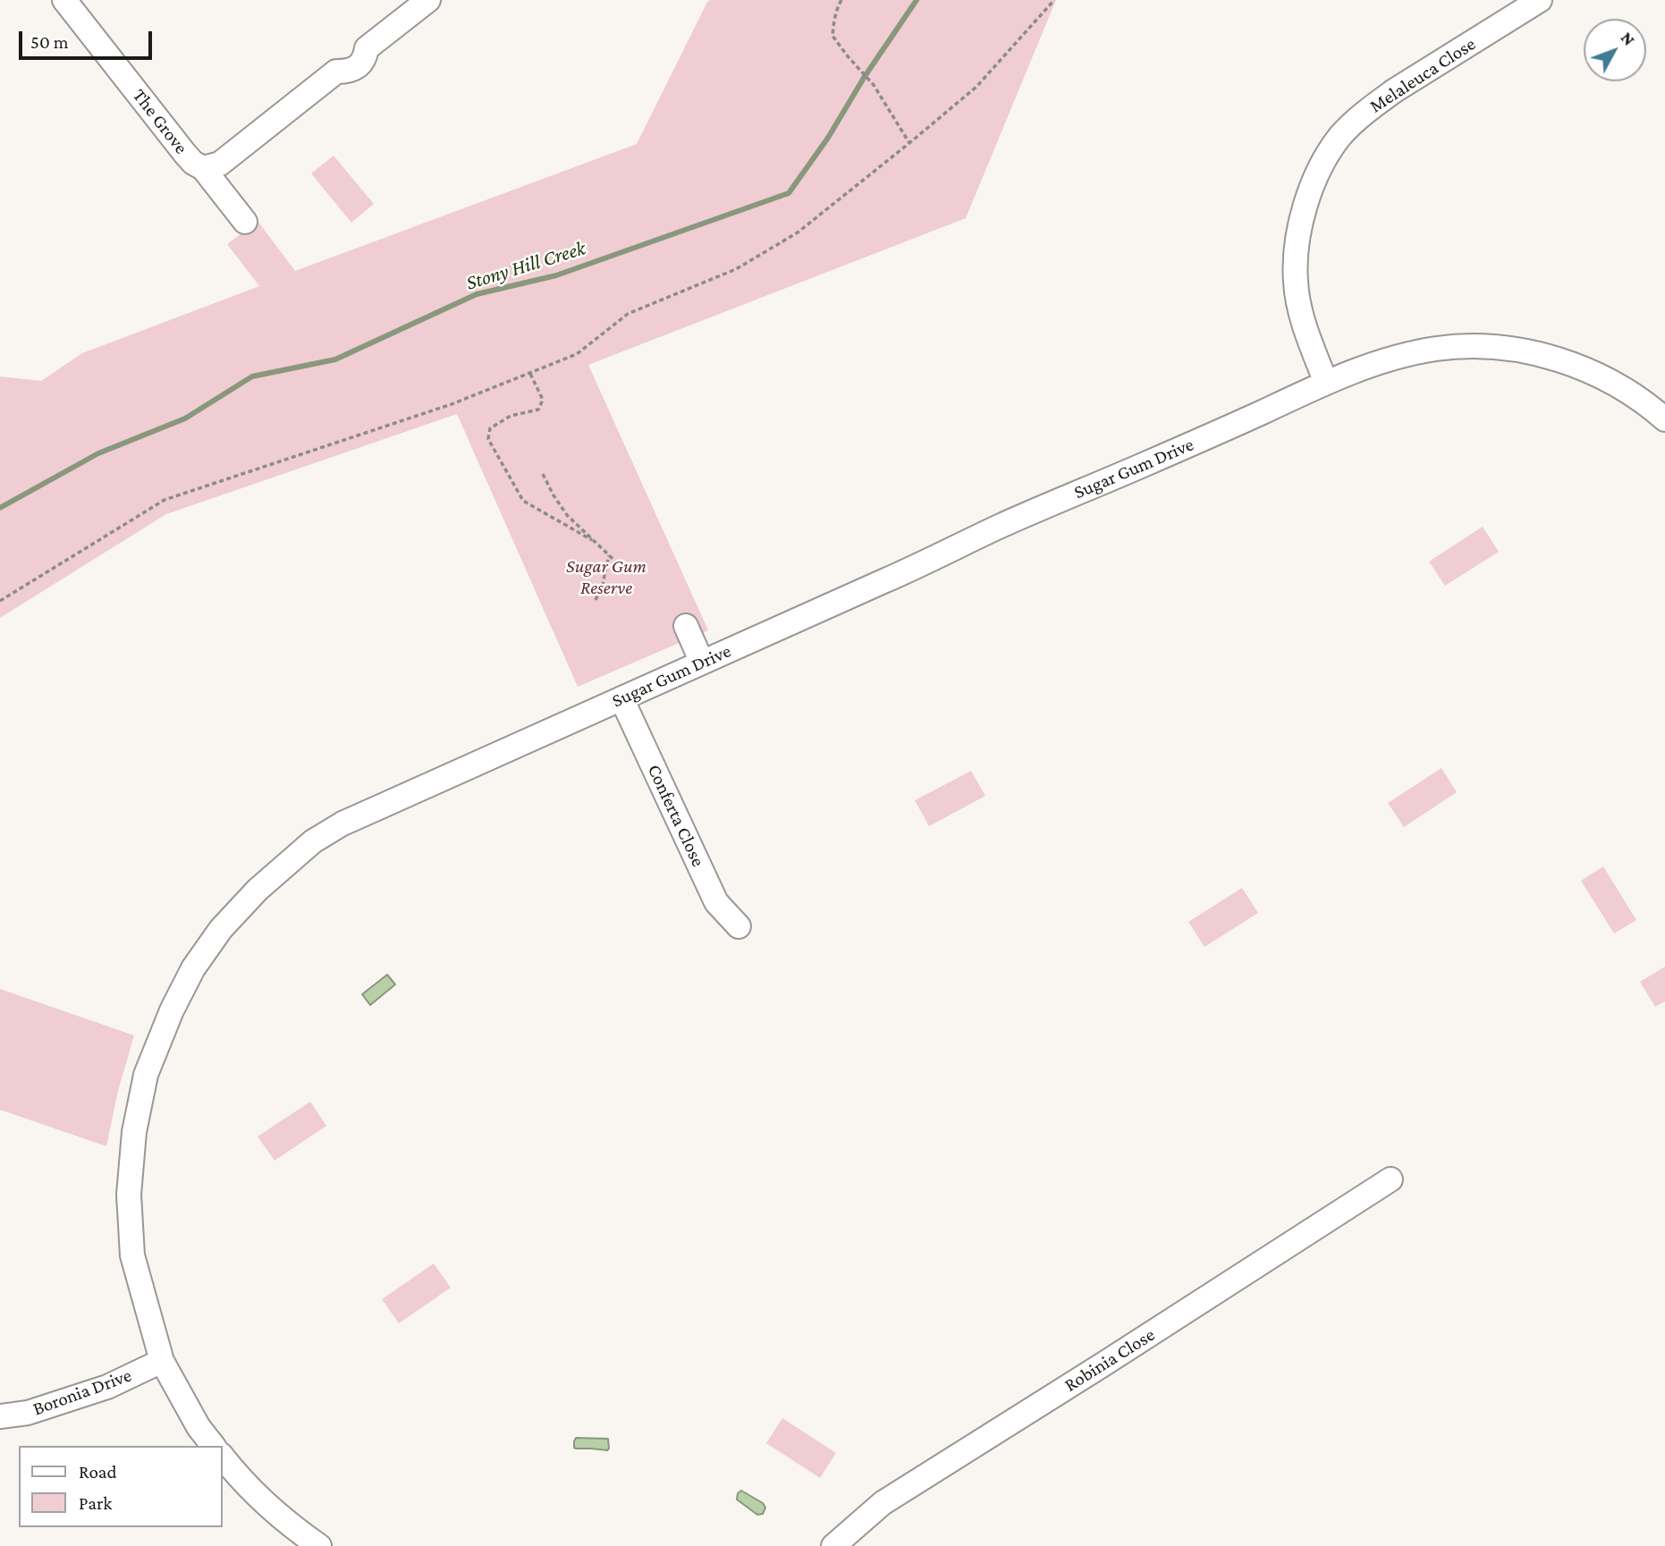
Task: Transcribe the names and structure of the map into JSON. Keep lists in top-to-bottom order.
{
  "streets": {
    "street": [
      "Melaleuca Close",
      "The Grove",
      "Sugar Gum Drive",
      "Conferta Close",
      "Robinia Close",
      "Boronia Drive"
    ]
  },
  "crossings": [
    ["Melaleuca Close", "Sugar Gum Drive"],
    ["Sugar Gum Drive", "Conferta Close"],
    ["Sugar Gum Drive", "Boronia Drive"]
  ],
  "water": ["Stony Hill Creek"],
  "parks": ["Sugar Gum Reserve"],
  "legend": ["Road", "Park"],
  "scale_bar": "50 m",
  "north": "top right"
}
